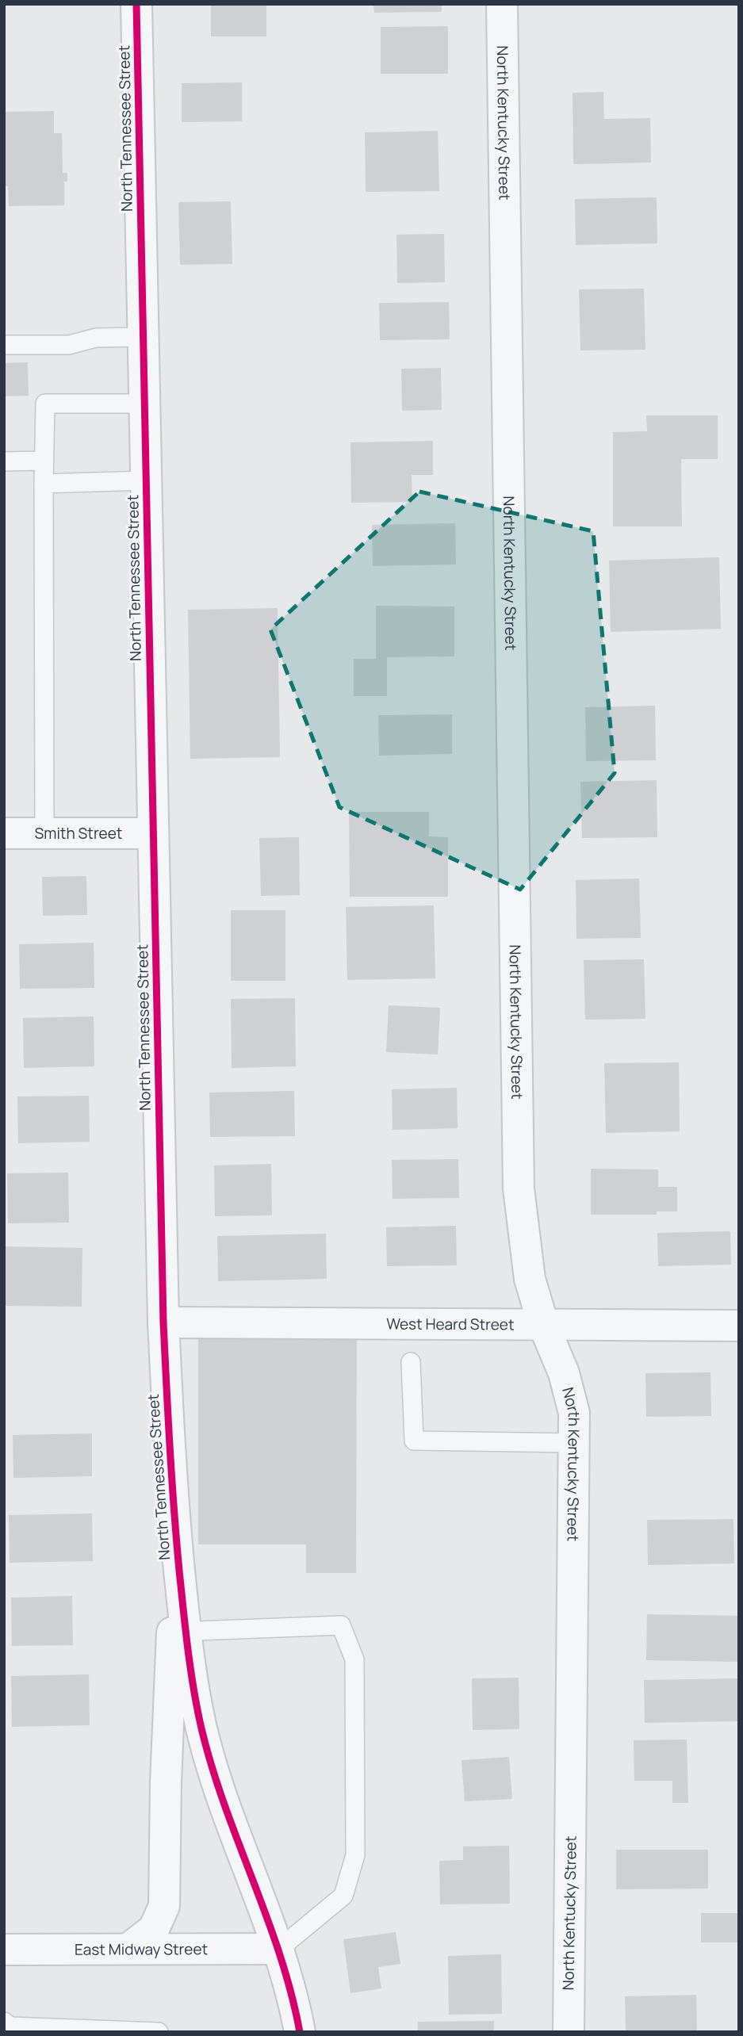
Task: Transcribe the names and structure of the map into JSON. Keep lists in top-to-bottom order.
{
  "streets": {
    "street": [
      "North Kentucky Street",
      "North Tennessee Street",
      "Smith Street",
      "West Heard Street",
      "East Midway Street"
    ]
  },
  "crossings": [
    ["North Kentucky Street", "West Heard Street"],
    ["North Tennessee Street", "Smith Street"],
    ["North Tennessee Street", "West Heard Street"]
  ]
}
